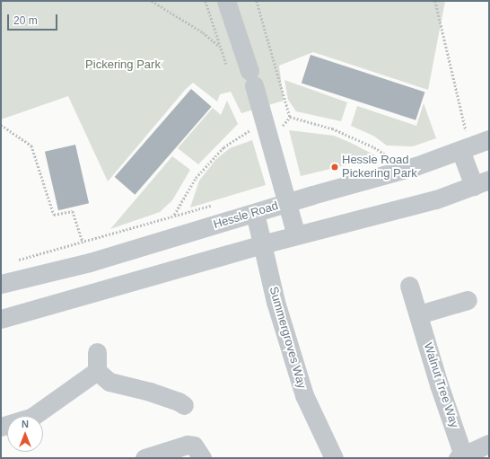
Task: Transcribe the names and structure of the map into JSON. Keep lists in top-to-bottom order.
{
  "streets": {
    "street": ["Hessle Road", "Summergroves Way", "Walnut Tree Way"]
  },
  "crossings": [
    ["Hessle Road", "Summergroves Way"]
  ],
  "parks": ["Pickering Park"],
  "places": ["Hessle Road Pickering Park"],
  "scale_bar": "20 m",
  "north": "top"
}
